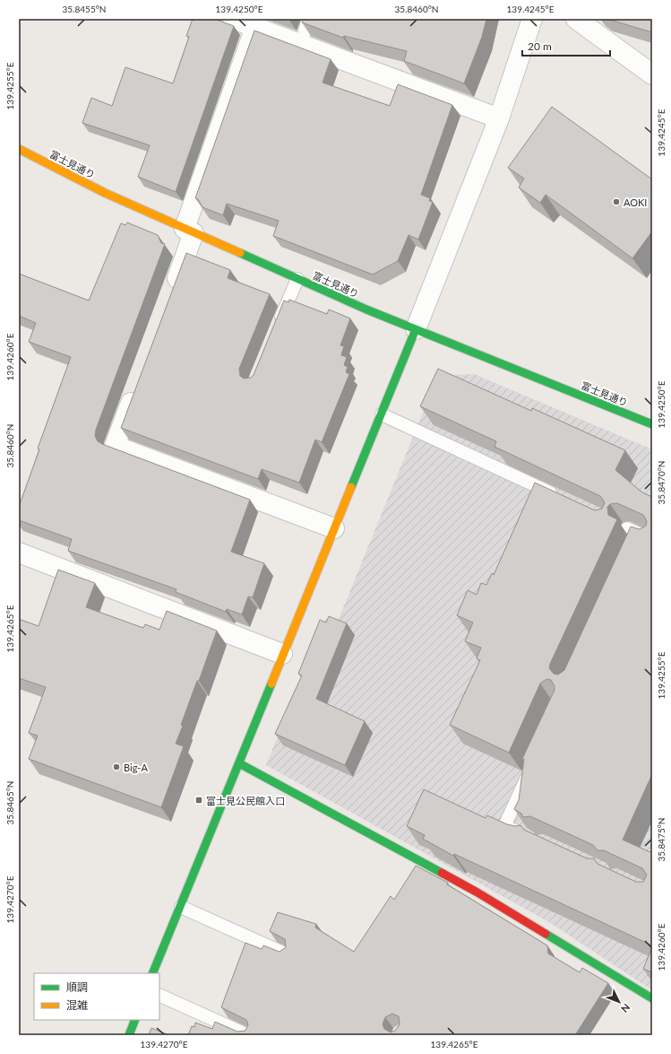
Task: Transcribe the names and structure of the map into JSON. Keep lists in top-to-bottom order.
{
  "streets": {
    "street": ["富士見通り"]
  },
  "places": {
    "other": ["AOKI", "Big-A"],
    "transit": ["富士見公民館入口"]
  },
  "legend": ["順調", "混雑"],
  "scale_bar": "20 m",
  "north": "bottom right",
  "coordinates": [
    "35.8455°N",
    "139.4250°E",
    "35.8460°N",
    "139.4245°E",
    "139.4255°E",
    "139.4260°E",
    "35.8470°N",
    "139.4265°E",
    "35.8465°N",
    "35.8475°N",
    "139.4270°E"
  ]
}
